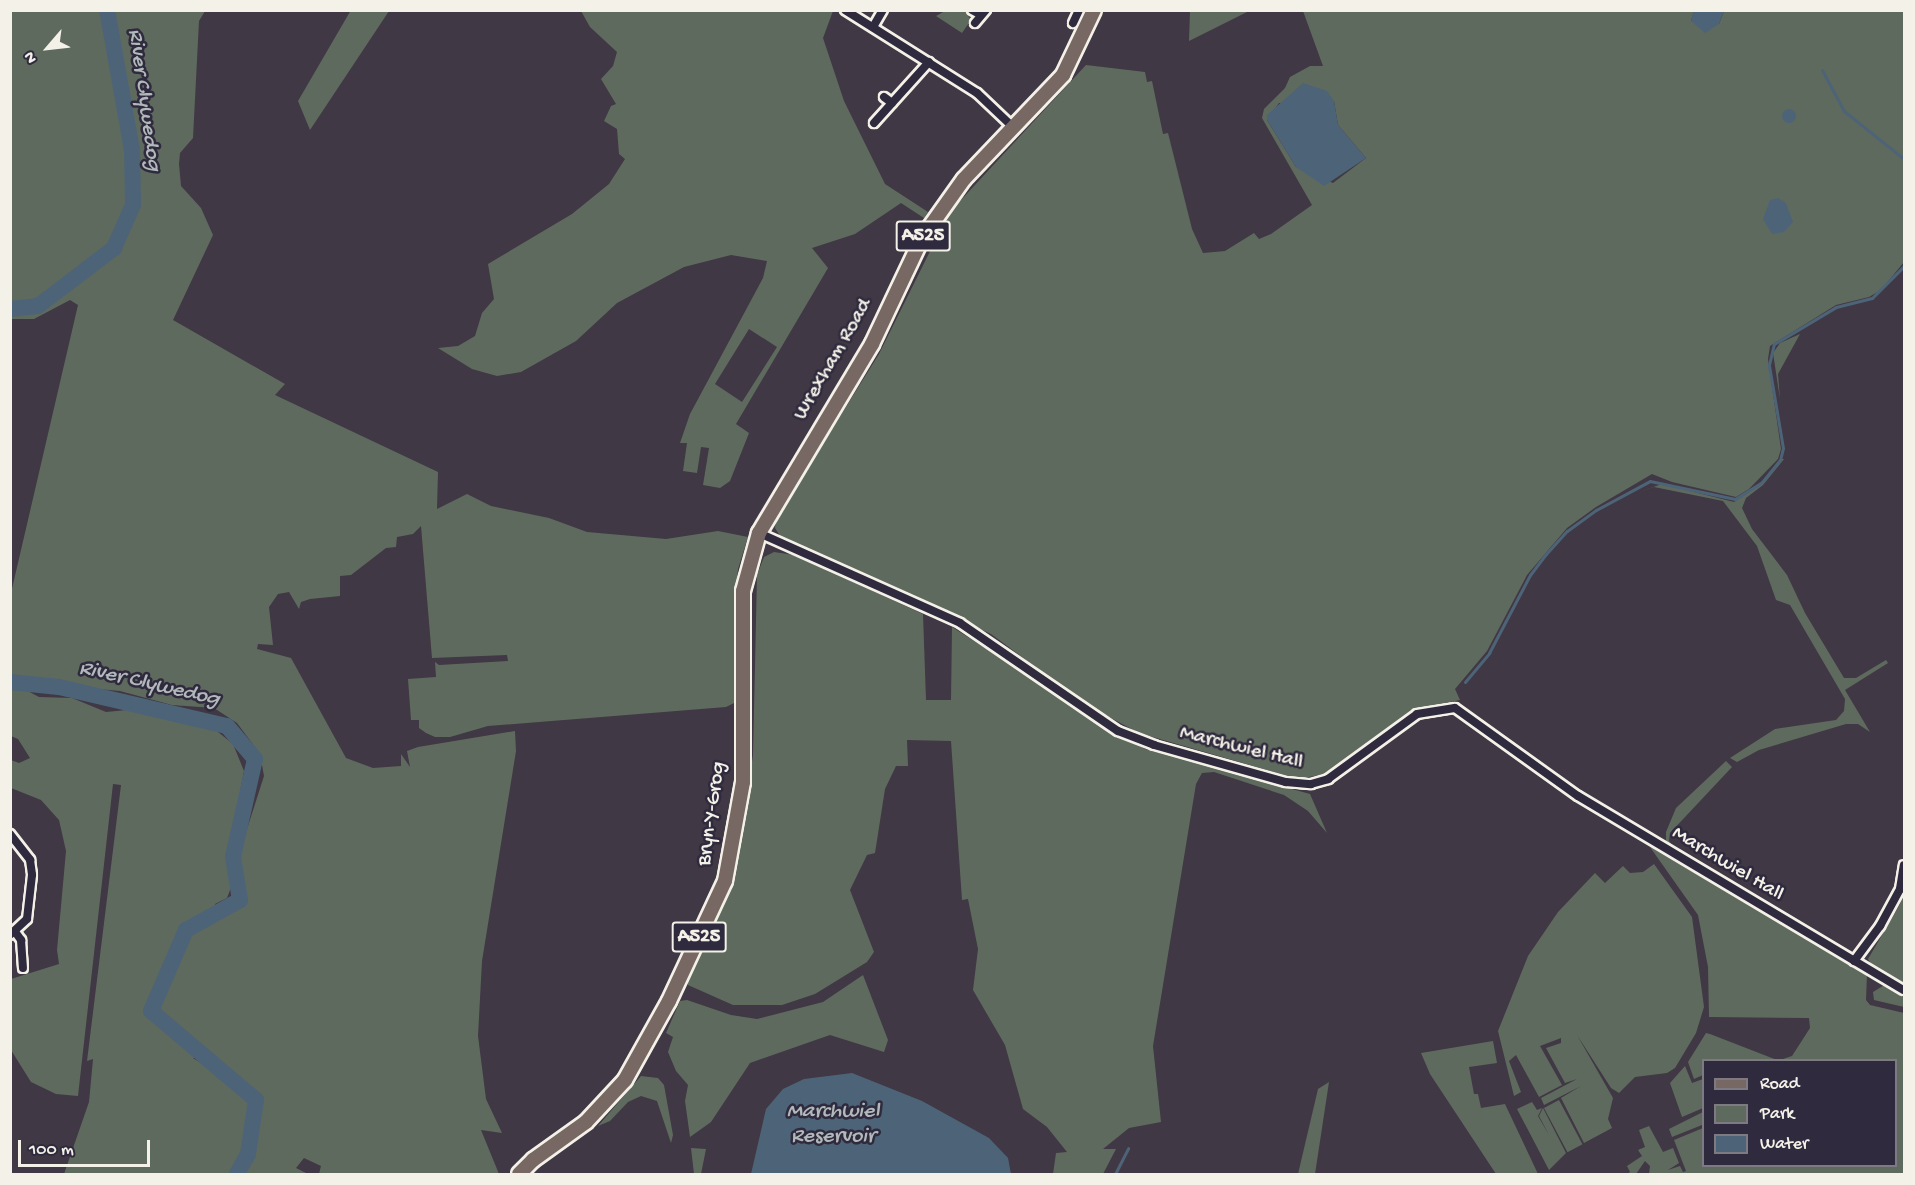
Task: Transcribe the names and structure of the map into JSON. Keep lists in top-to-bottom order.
{
  "streets": {
    "main road": ["A525", "Wrexham Road", "Bryn-Y-Grog"],
    "street": ["Marchwiel Hall"]
  },
  "crossings": [
    ["Wrexham Road", "Marchwiel Hall"],
    ["Wrexham Road", "Bryn-Y-Grog"],
    ["Marchwiel Hall", "Bryn-Y-Grog"]
  ],
  "water": ["River Clywedog", "Marchwiel Reservoir"],
  "legend": ["Road", "Park", "Water"],
  "scale_bar": "100 m",
  "north": "bottom left"
}
